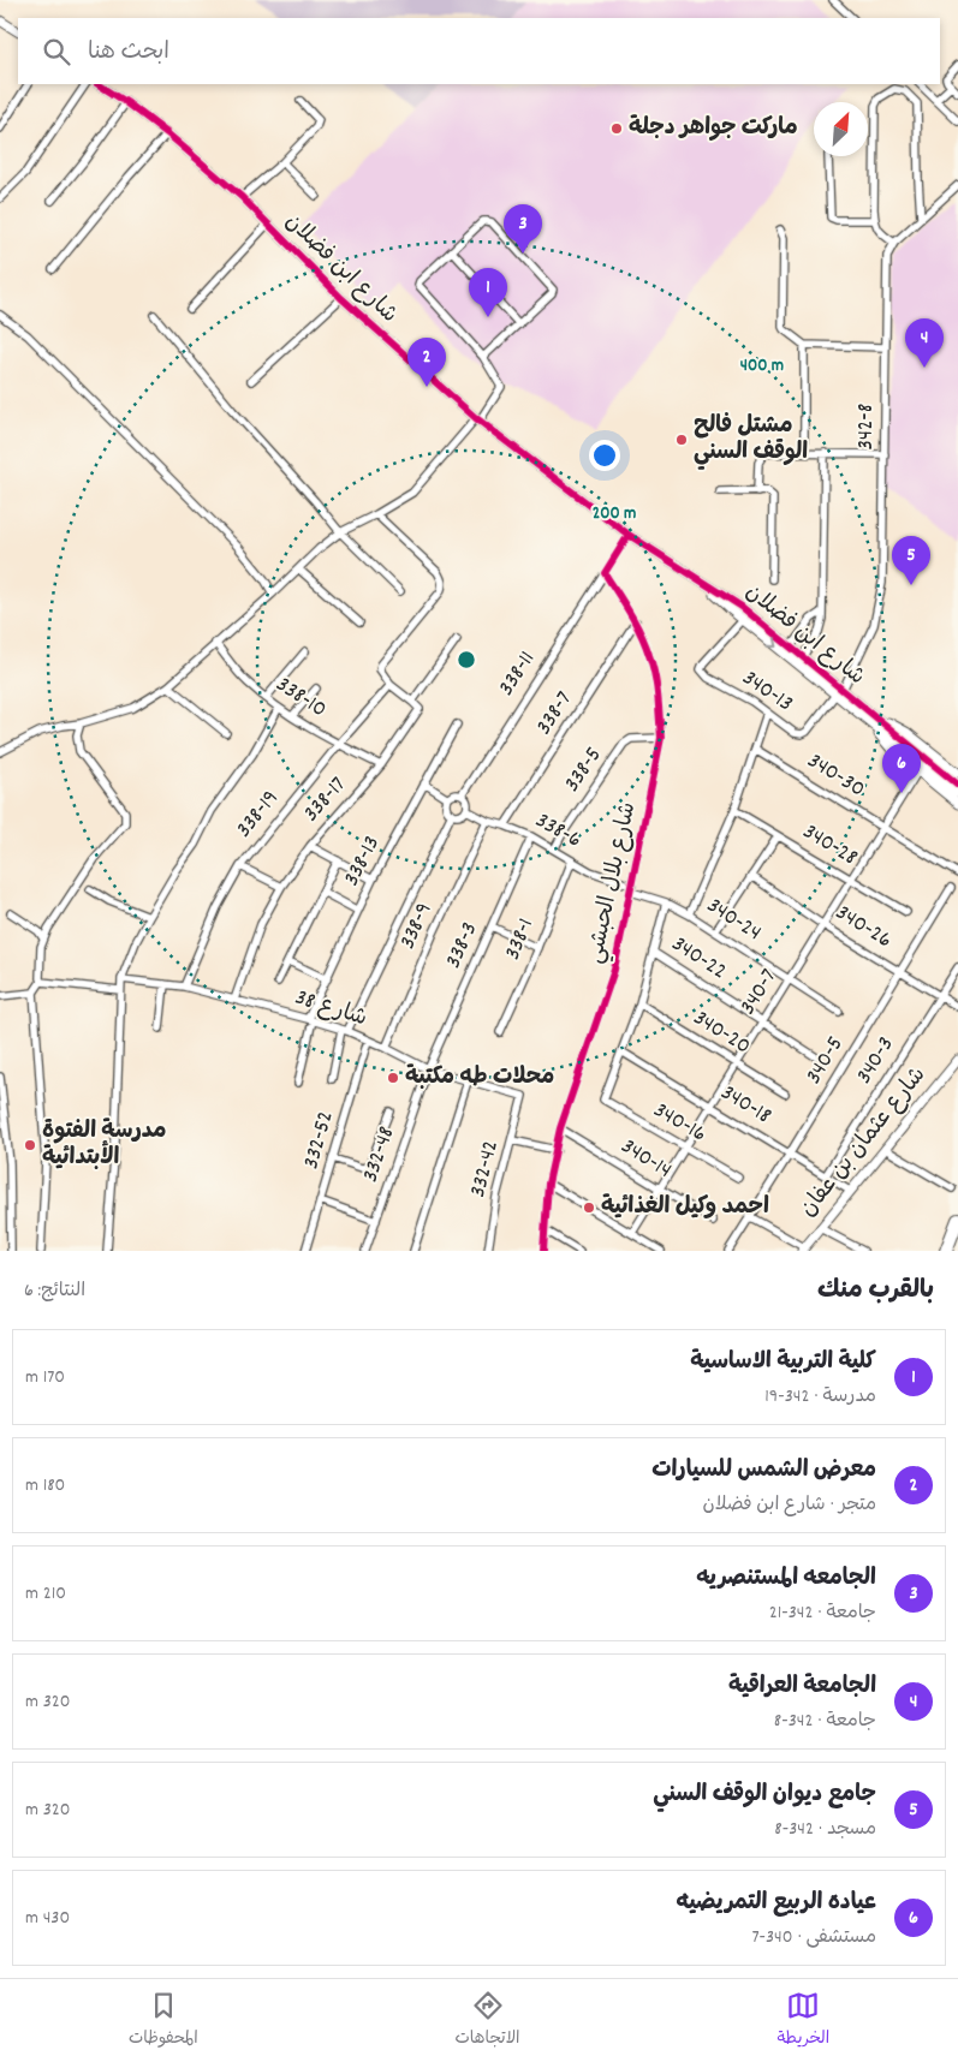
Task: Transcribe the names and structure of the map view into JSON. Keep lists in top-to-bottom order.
{
  "streets": {
    "street": [
      "شارع ابن فضلان",
      "342-8",
      "338-11",
      "340-13",
      "338-10",
      "338-7",
      "338-5",
      "340-30",
      "338-17",
      "338-19",
      "338-6",
      "340-28",
      "338-13",
      "شارع بلال الحبشي",
      "340-24",
      "338-9",
      "340-26",
      "338-1",
      "338-3",
      "340-22",
      "340-7",
      "شارع 38",
      "340-20",
      "340-5",
      "340-3",
      "340-18",
      "340-16",
      "332-52",
      "شارع عثمان بن عفان",
      "332-48",
      "340-14",
      "332-42"
    ]
  },
  "crossings": [
    ["شارع ابن فضلان", "342-8"],
    ["شارع ابن فضلان", "340-13"],
    ["342-8", "340-13"],
    ["338-11", "338-6"],
    ["338-11", "شارع بلال الحبشي"],
    ["338-10", "338-17"],
    ["338-10", "338-19"],
    ["338-7", "338-6"],
    ["338-7", "شارع بلال الحبشي"],
    ["338-5", "338-6"],
    ["338-5", "شارع بلال الحبشي"],
    ["340-30", "340-7"],
    ["338-17", "شارع 38"],
    ["338-19", "شارع 38"],
    ["338-6", "شارع بلال الحبشي"],
    ["338-6", "340-24"],
    ["338-6", "338-9"],
    ["338-6", "338-1"],
    ["338-6", "338-3"],
    ["340-28", "340-7"],
    ["338-13", "شارع 38"],
    ["شارع بلال الحبشي", "340-24"],
    ["شارع بلال الحبشي", "340-14"],
    ["340-24", "340-7"],
    ["338-9", "شارع 38"],
    ["340-26", "340-7"],
    ["340-26", "340-5"],
    ["340-26", "340-3"],
    ["338-3", "شارع 38"],
    ["338-3", "332-48"],
    ["340-22", "340-7"],
    ["340-7", "340-20"],
    ["340-7", "340-18"],
    ["340-7", "340-16"],
    ["340-7", "340-14"],
    ["شارع 38", "332-52"],
    ["شارع 38", "332-48"],
    ["شارع 38", "332-42"],
    ["340-5", "340-18"],
    ["340-3", "340-18"],
    ["340-18", "340-16"],
    ["340-18", "شارع عثمان بن عفان"]
  ],
  "places": [
    "ماركت جواهر دجلة",
    "مشتل فالح الوقف السني",
    "محلات طه مكتبة",
    "مدرسة الفتوة الأبتدائية",
    "احمد وكيل الغذائية"
  ],
  "north": "top right",
  "page": {
    "search": "ابحث هنا",
    "pins": [
      "3",
      "1",
      "4",
      "2",
      "5",
      "6"
    ],
    "heading": ["بالقرب منك", "النتائج: 6"],
    "list": [
      {
        "mark": "1",
        "name": "كلية التربية الاساسية",
        "note": "مدرسة · 342-19",
        "value": "170 m"
      },
      {
        "mark": "2",
        "name": "معرض الشمس للسيارات",
        "note": "متجر · شارع ابن فضلان",
        "value": "180 m"
      },
      {
        "mark": "3",
        "name": "الجامعه المستنصريه",
        "note": "جامعة · 342-21",
        "value": "210 m"
      },
      {
        "mark": "4",
        "name": "الجامعة العراقية",
        "note": "جامعة · 342-8",
        "value": "320 m"
      },
      {
        "mark": "5",
        "name": "جامع ديوان الوقف السني",
        "note": "مسجد · 342-8",
        "value": "320 m"
      },
      {
        "mark": "6",
        "name": "عياده الربيع التمريضيه",
        "note": "مستشفى · 340-7",
        "value": "430 m"
      }
    ],
    "nav": ["الخريطة", "الاتجاهات", "المحفوظات"]
  },
  "rings": ["400 m", "200 m"]
}
